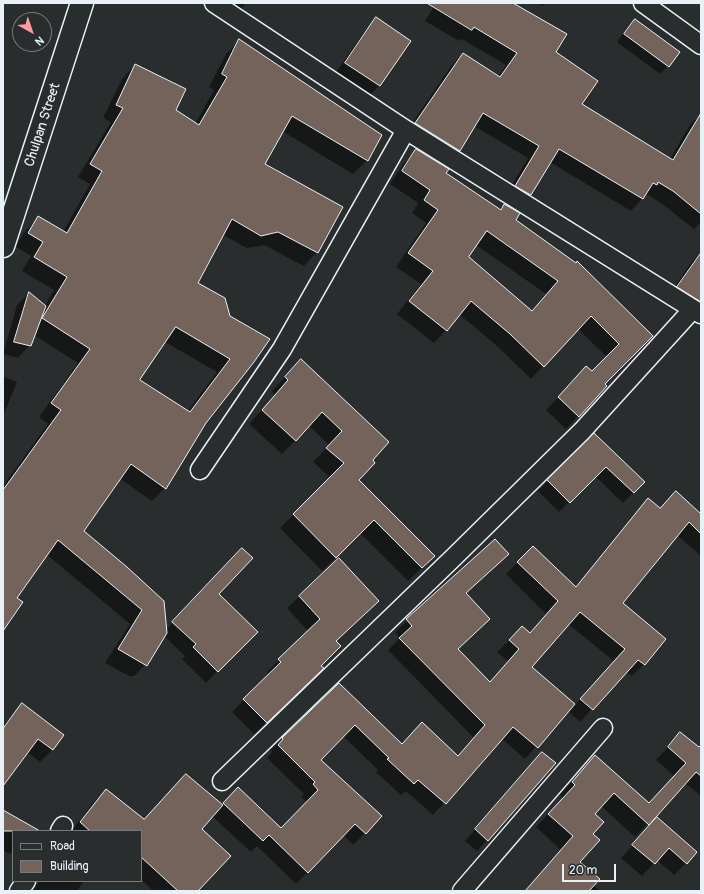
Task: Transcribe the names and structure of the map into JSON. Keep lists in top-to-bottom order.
{
  "streets": {
    "main road": ["Chulpan Street"]
  },
  "legend": ["Road", "Building"],
  "scale_bar": "20 m",
  "north": "bottom right"
}
